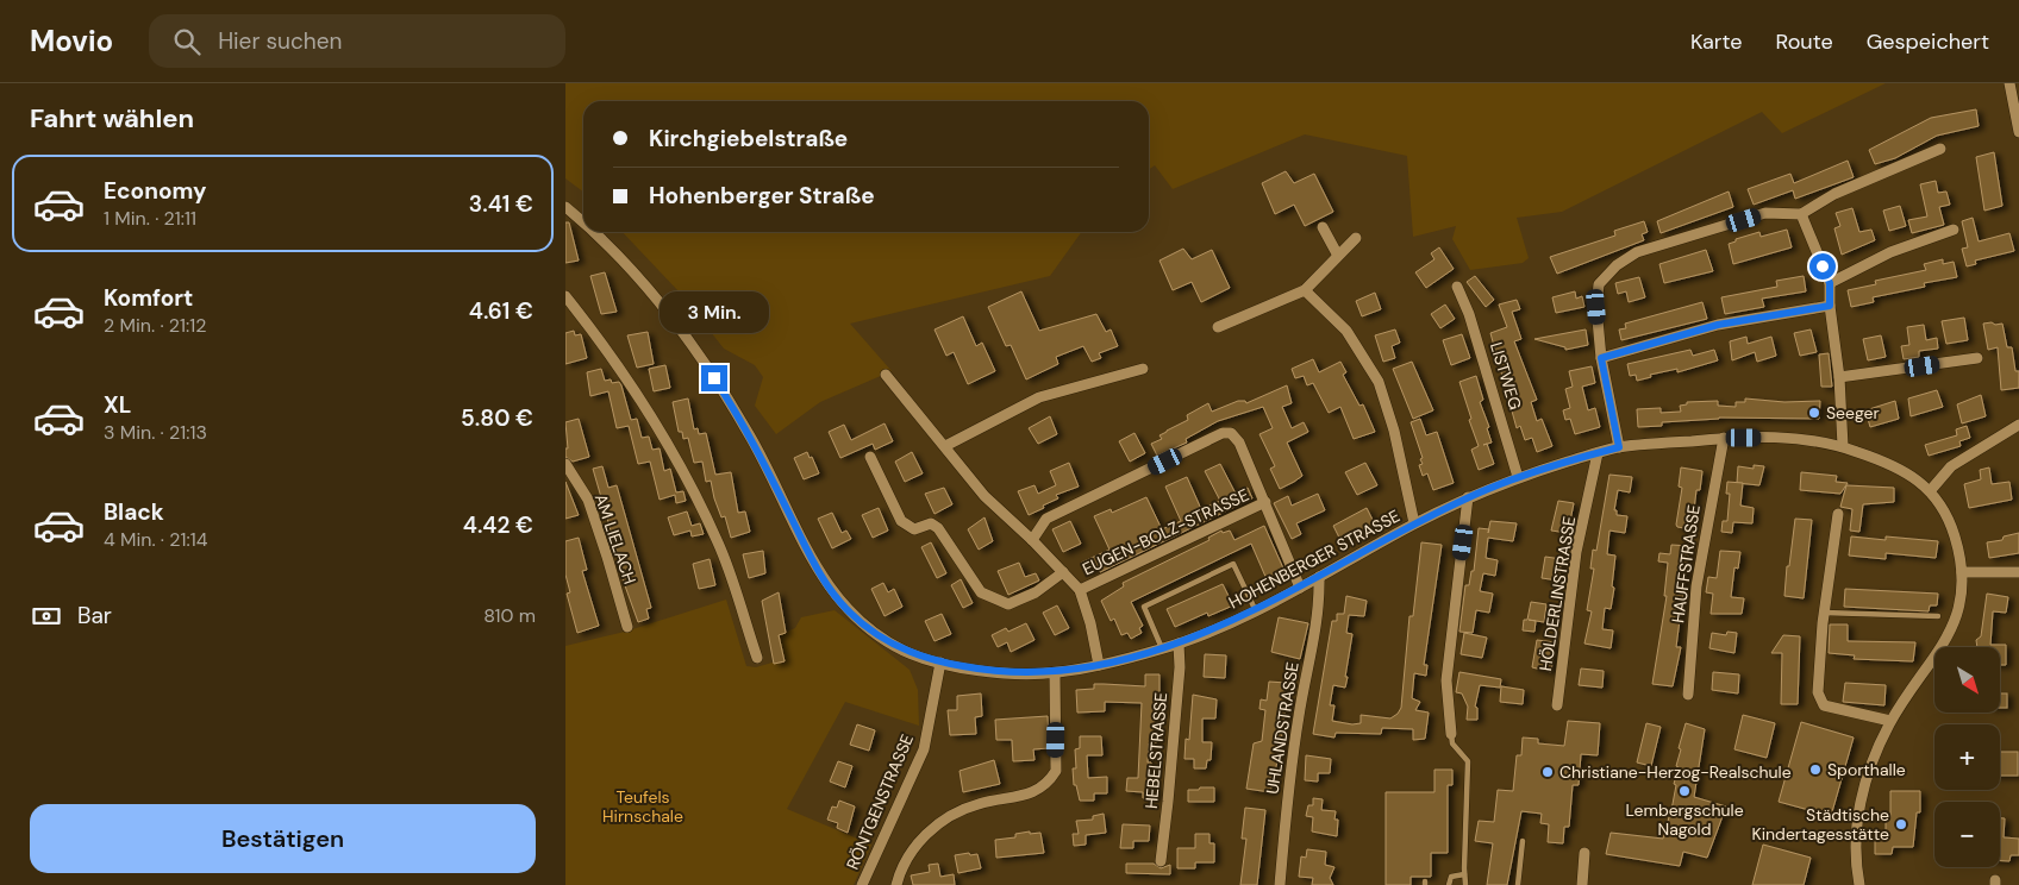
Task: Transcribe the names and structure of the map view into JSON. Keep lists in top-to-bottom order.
{
  "streets": {
    "street": [
      "LISTWEG",
      "EUGEN-BOLZ-STRASSE",
      "AM LIELACH",
      "HOHENBERGER STRASSE",
      "HAUFFSTRASSE",
      "HÖLDERLINSTRASSE",
      "UHLANDSTRASSE",
      "HEBELSTRASSE",
      "RÖNTGENSTRASSE"
    ]
  },
  "crossings": [
    ["LISTWEG", "HOHENBERGER STRASSE"],
    ["HOHENBERGER STRASSE", "HAUFFSTRASSE"],
    ["HOHENBERGER STRASSE", "HÖLDERLINSTRASSE"],
    ["HOHENBERGER STRASSE", "UHLANDSTRASSE"],
    ["HOHENBERGER STRASSE", "HEBELSTRASSE"],
    ["HOHENBERGER STRASSE", "RÖNTGENSTRASSE"]
  ],
  "parks": ["Teufels Hirnschale"],
  "places": [
    "Seeger",
    "Sporthalle",
    "Christiane-Herzog-Realschule",
    "Lembergschule Nagold",
    "Städtische Kindertagesstätte"
  ],
  "north": "bottom right",
  "page": {
    "header": "Movio",
    "search": "Hier suchen",
    "nav": ["Karte", "Route", "Gespeichert"],
    "heading": "Fahrt wählen",
    "banner": ["Kirchgiebelstraße", "Hohenberger Straße"],
    "list": [
      {
        "name": "Economy",
        "note": "1 Min. · 21:11",
        "value": "3.41 €"
      },
      {
        "name": "Komfort",
        "note": "2 Min. · 21:12",
        "value": "4.61 €"
      },
      {
        "name": "XL",
        "note": "3 Min. · 21:13",
        "value": "5.80 €"
      },
      {
        "name": "Black",
        "note": "4 Min. · 21:14",
        "value": "4.42 €"
      }
    ],
    "bubble": "3 Min.",
    "pay": ["Bar", "810 m"],
    "map_buttons": ["+", "−"],
    "buttons": "Bestätigen"
  }
}
